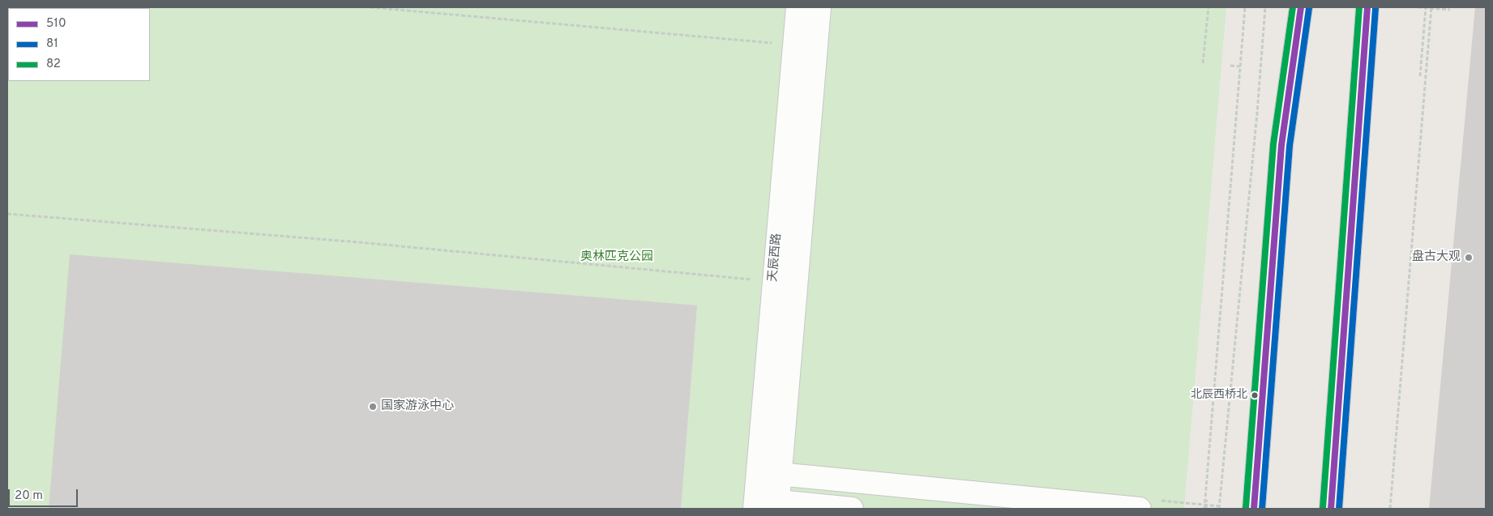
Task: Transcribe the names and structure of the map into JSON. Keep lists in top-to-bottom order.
{
  "streets": {
    "street": ["天辰西路"]
  },
  "parks": ["奥林匹克公园"],
  "places": ["盘古大观", "北辰西桥北", "国家游泳中心"],
  "lines": ["transit line 510", "transit line 82", "transit line 81"],
  "legend": ["510", "81", "82"],
  "scale_bar": "20 m"
}
